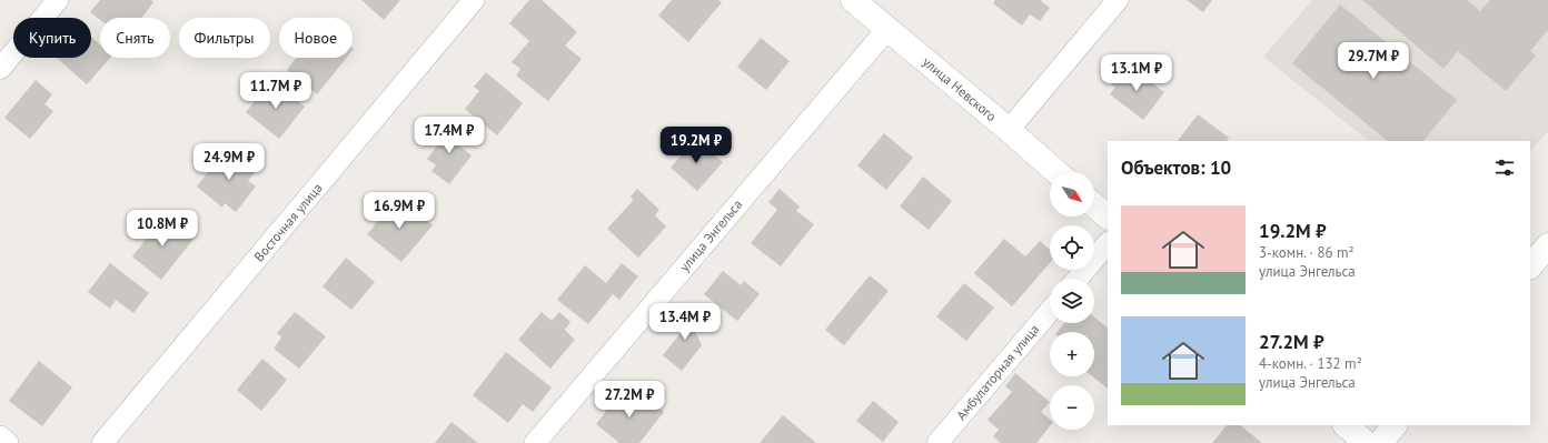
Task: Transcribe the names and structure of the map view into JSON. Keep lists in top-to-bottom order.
{
  "streets": {
    "street": [
      "улица Невского",
      "Восточная улица",
      "улица Энгельса",
      "Амбулаторная улица"
    ]
  },
  "crossings": [
    ["улица Невского", "улица Энгельса"]
  ],
  "north": "bottom right",
  "page": {
    "chip": [
      "Купить",
      "Снять",
      "Фильтры",
      "Новое"
    ],
    "price": [
      "29.7M ₽",
      "13.1M ₽",
      "11.7M ₽",
      "17.4M ₽",
      "19.2M ₽",
      "24.9M ₽",
      "16.9M ₽",
      "10.8M ₽",
      "13.4M ₽",
      "27.2M ₽"
    ],
    "heading": "Объектов: 10",
    "map_buttons": ["+", "−"],
    "list": [
      {
        "name": "19.2M ₽",
        "note": "3-комн. · 86 m² · улица Энгельса"
      },
      {
        "name": "27.2M ₽",
        "note": "4-комн. · 132 m² · улица Энгельса"
      }
    ]
  }
}
